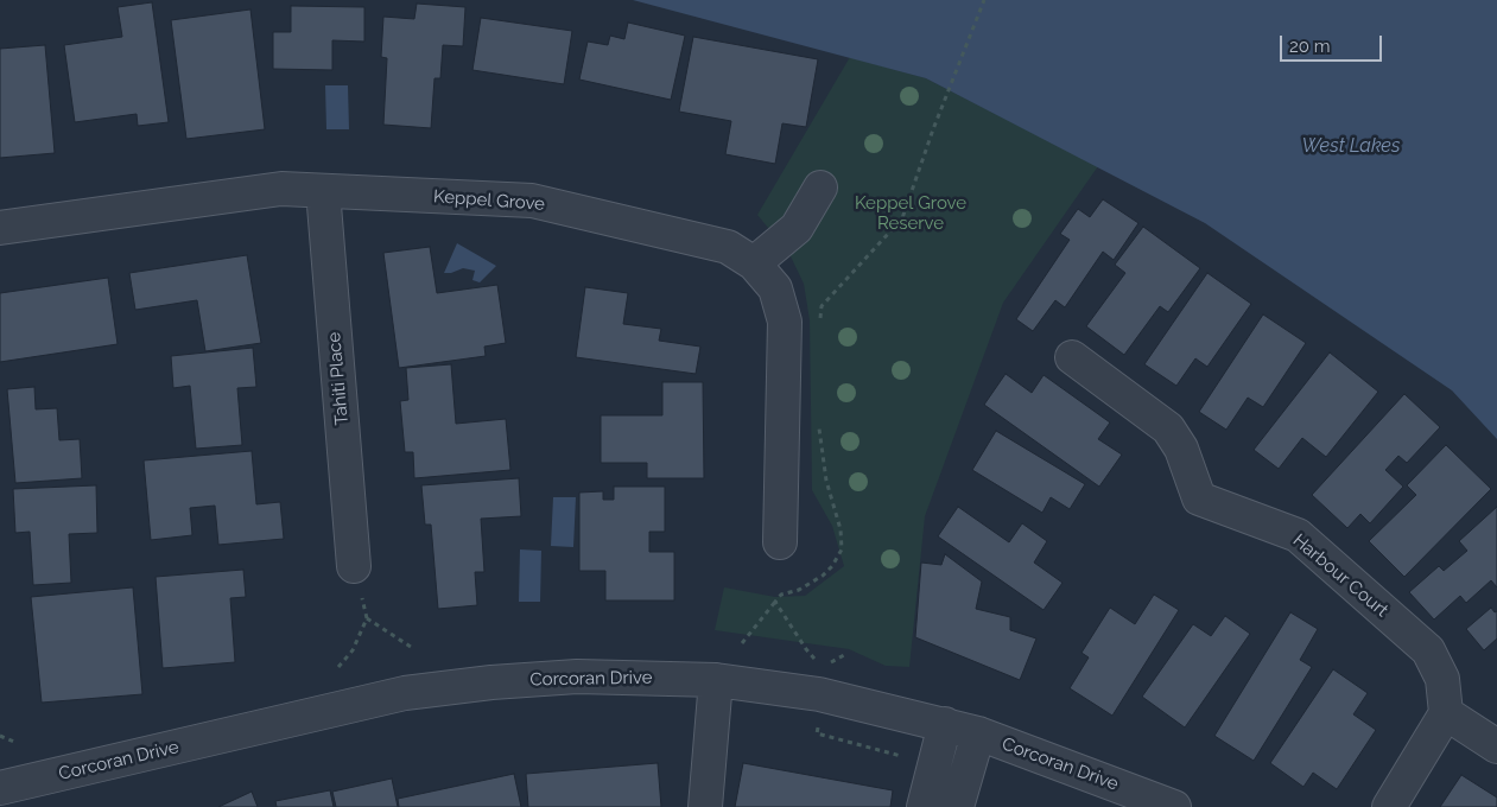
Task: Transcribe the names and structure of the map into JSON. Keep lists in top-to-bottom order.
{
  "streets": {
    "street": [
      "Keppel Grove",
      "Tahiti Place",
      "Harbour Court",
      "Corcoran Drive"
    ]
  },
  "crossings": [
    ["Keppel Grove", "Tahiti Place"]
  ],
  "water": ["West Lakes"],
  "parks": ["Keppel Grove Reserve"],
  "scale_bar": "20 m"
}
